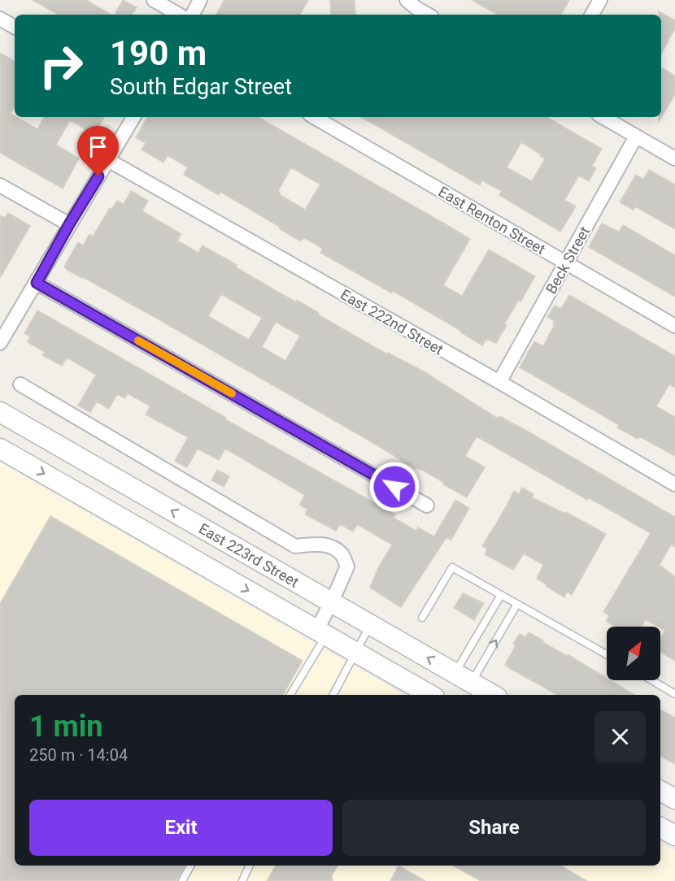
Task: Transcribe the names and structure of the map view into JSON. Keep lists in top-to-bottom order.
{
  "streets": {
    "main road": ["East 223rd Street"],
    "street": ["East Renton Street", "Beck Street", "East 222nd Street"]
  },
  "crossings": [
    ["East Renton Street", "Beck Street"],
    ["Beck Street", "East 222nd Street"]
  ],
  "north": "top right",
  "page": {
    "turn": ["190 m", "South Edgar Street"],
    "heading": ["1 min", "250 m · 14:04"],
    "buttons": ["Exit", "Share"]
  }
}
